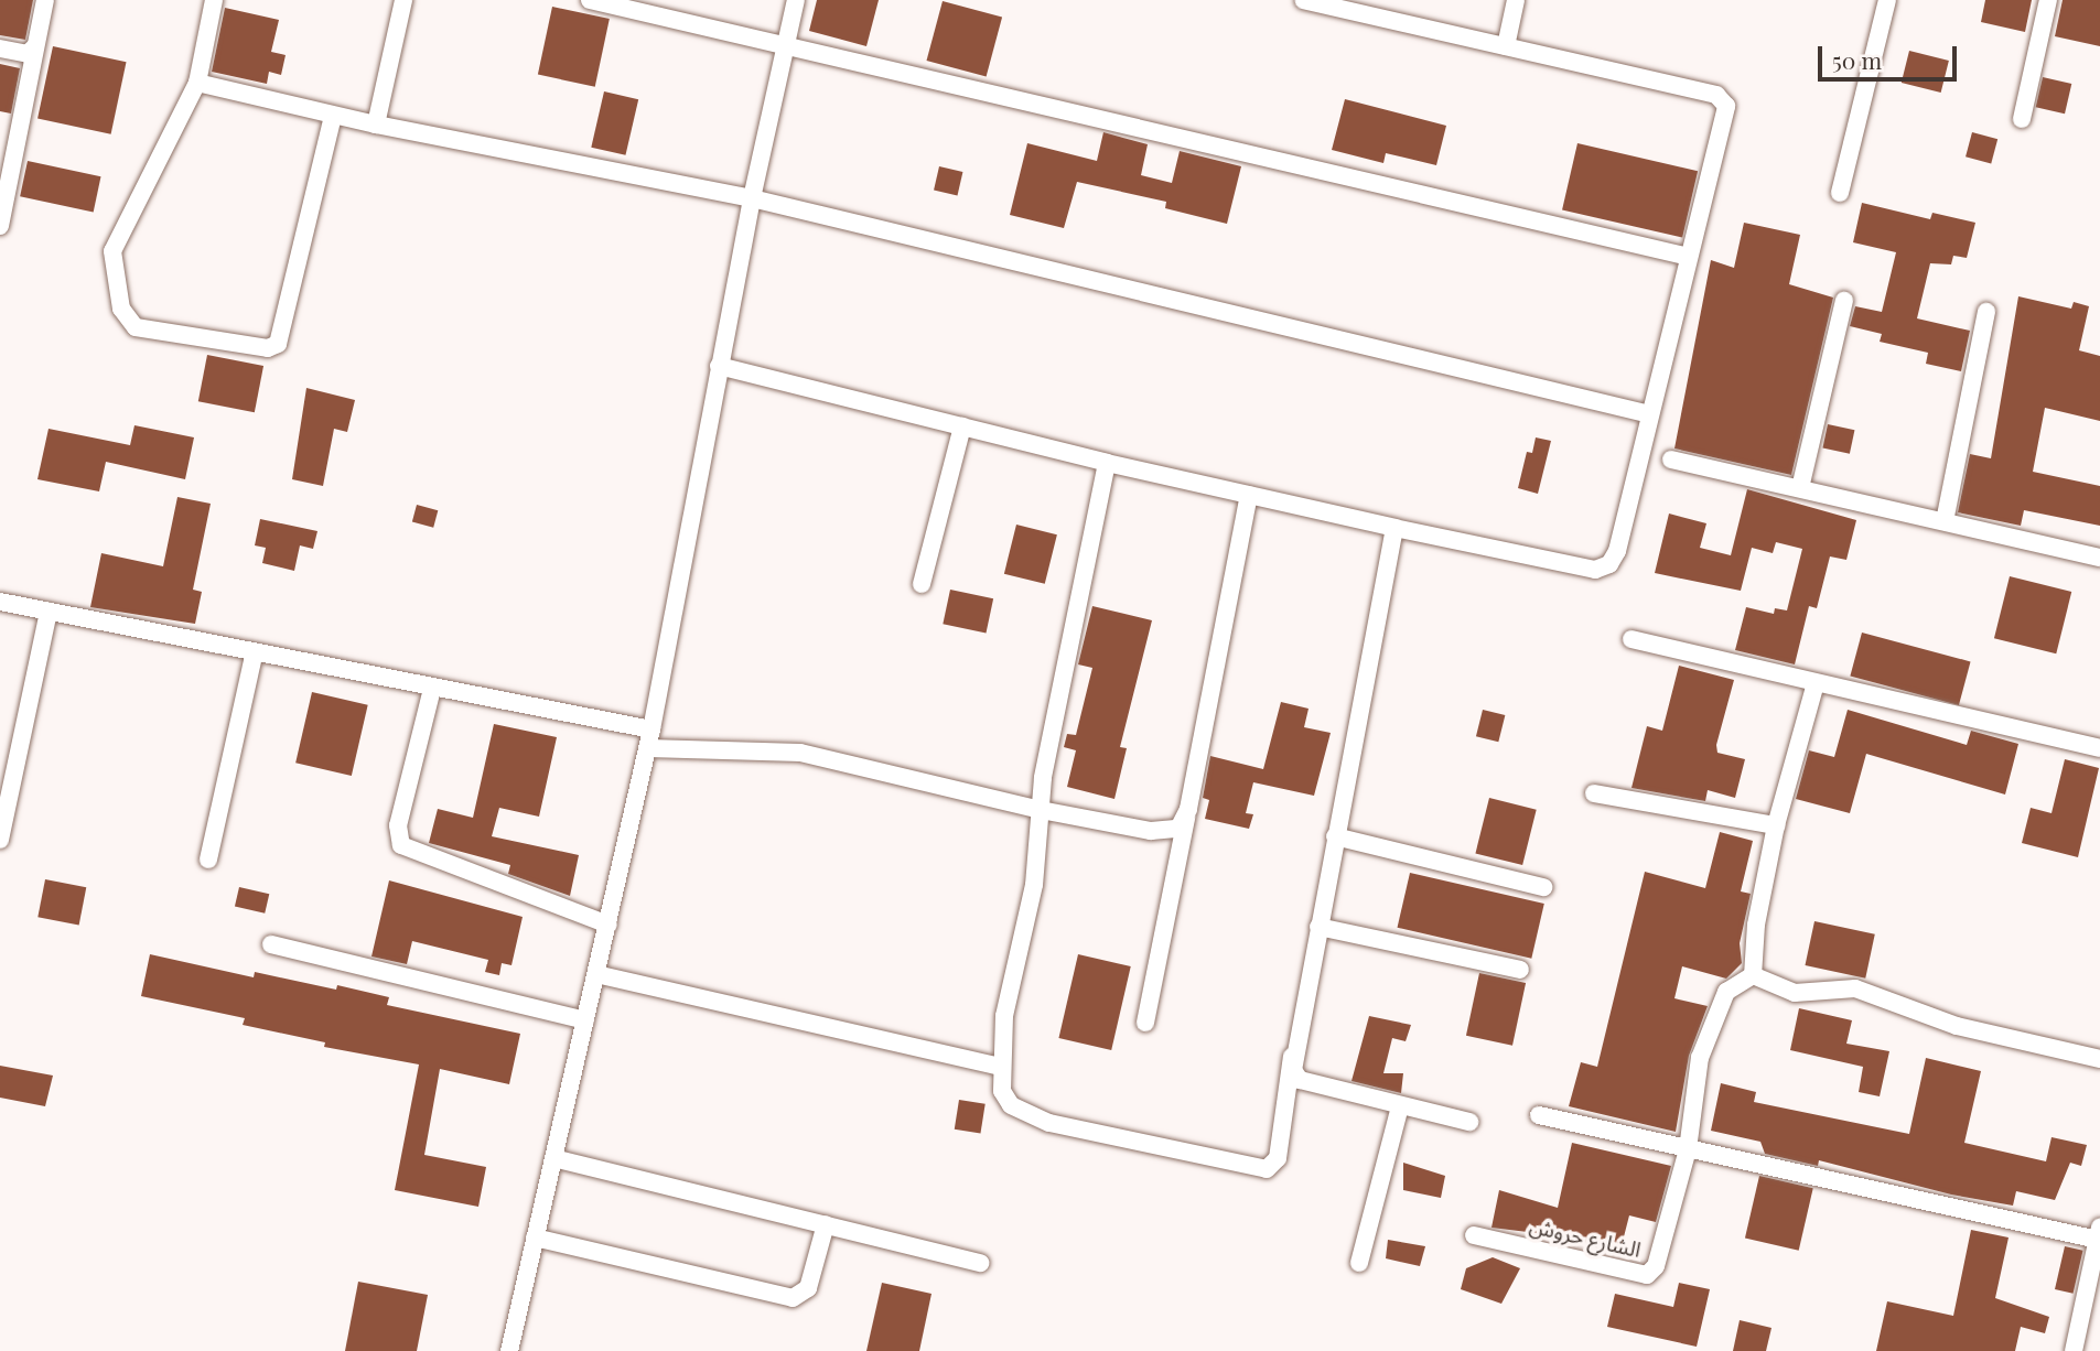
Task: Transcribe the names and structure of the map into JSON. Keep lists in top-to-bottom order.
{
  "streets": {
    "street": ["الشارع حروش"]
  },
  "scale_bar": "50 m"
}
